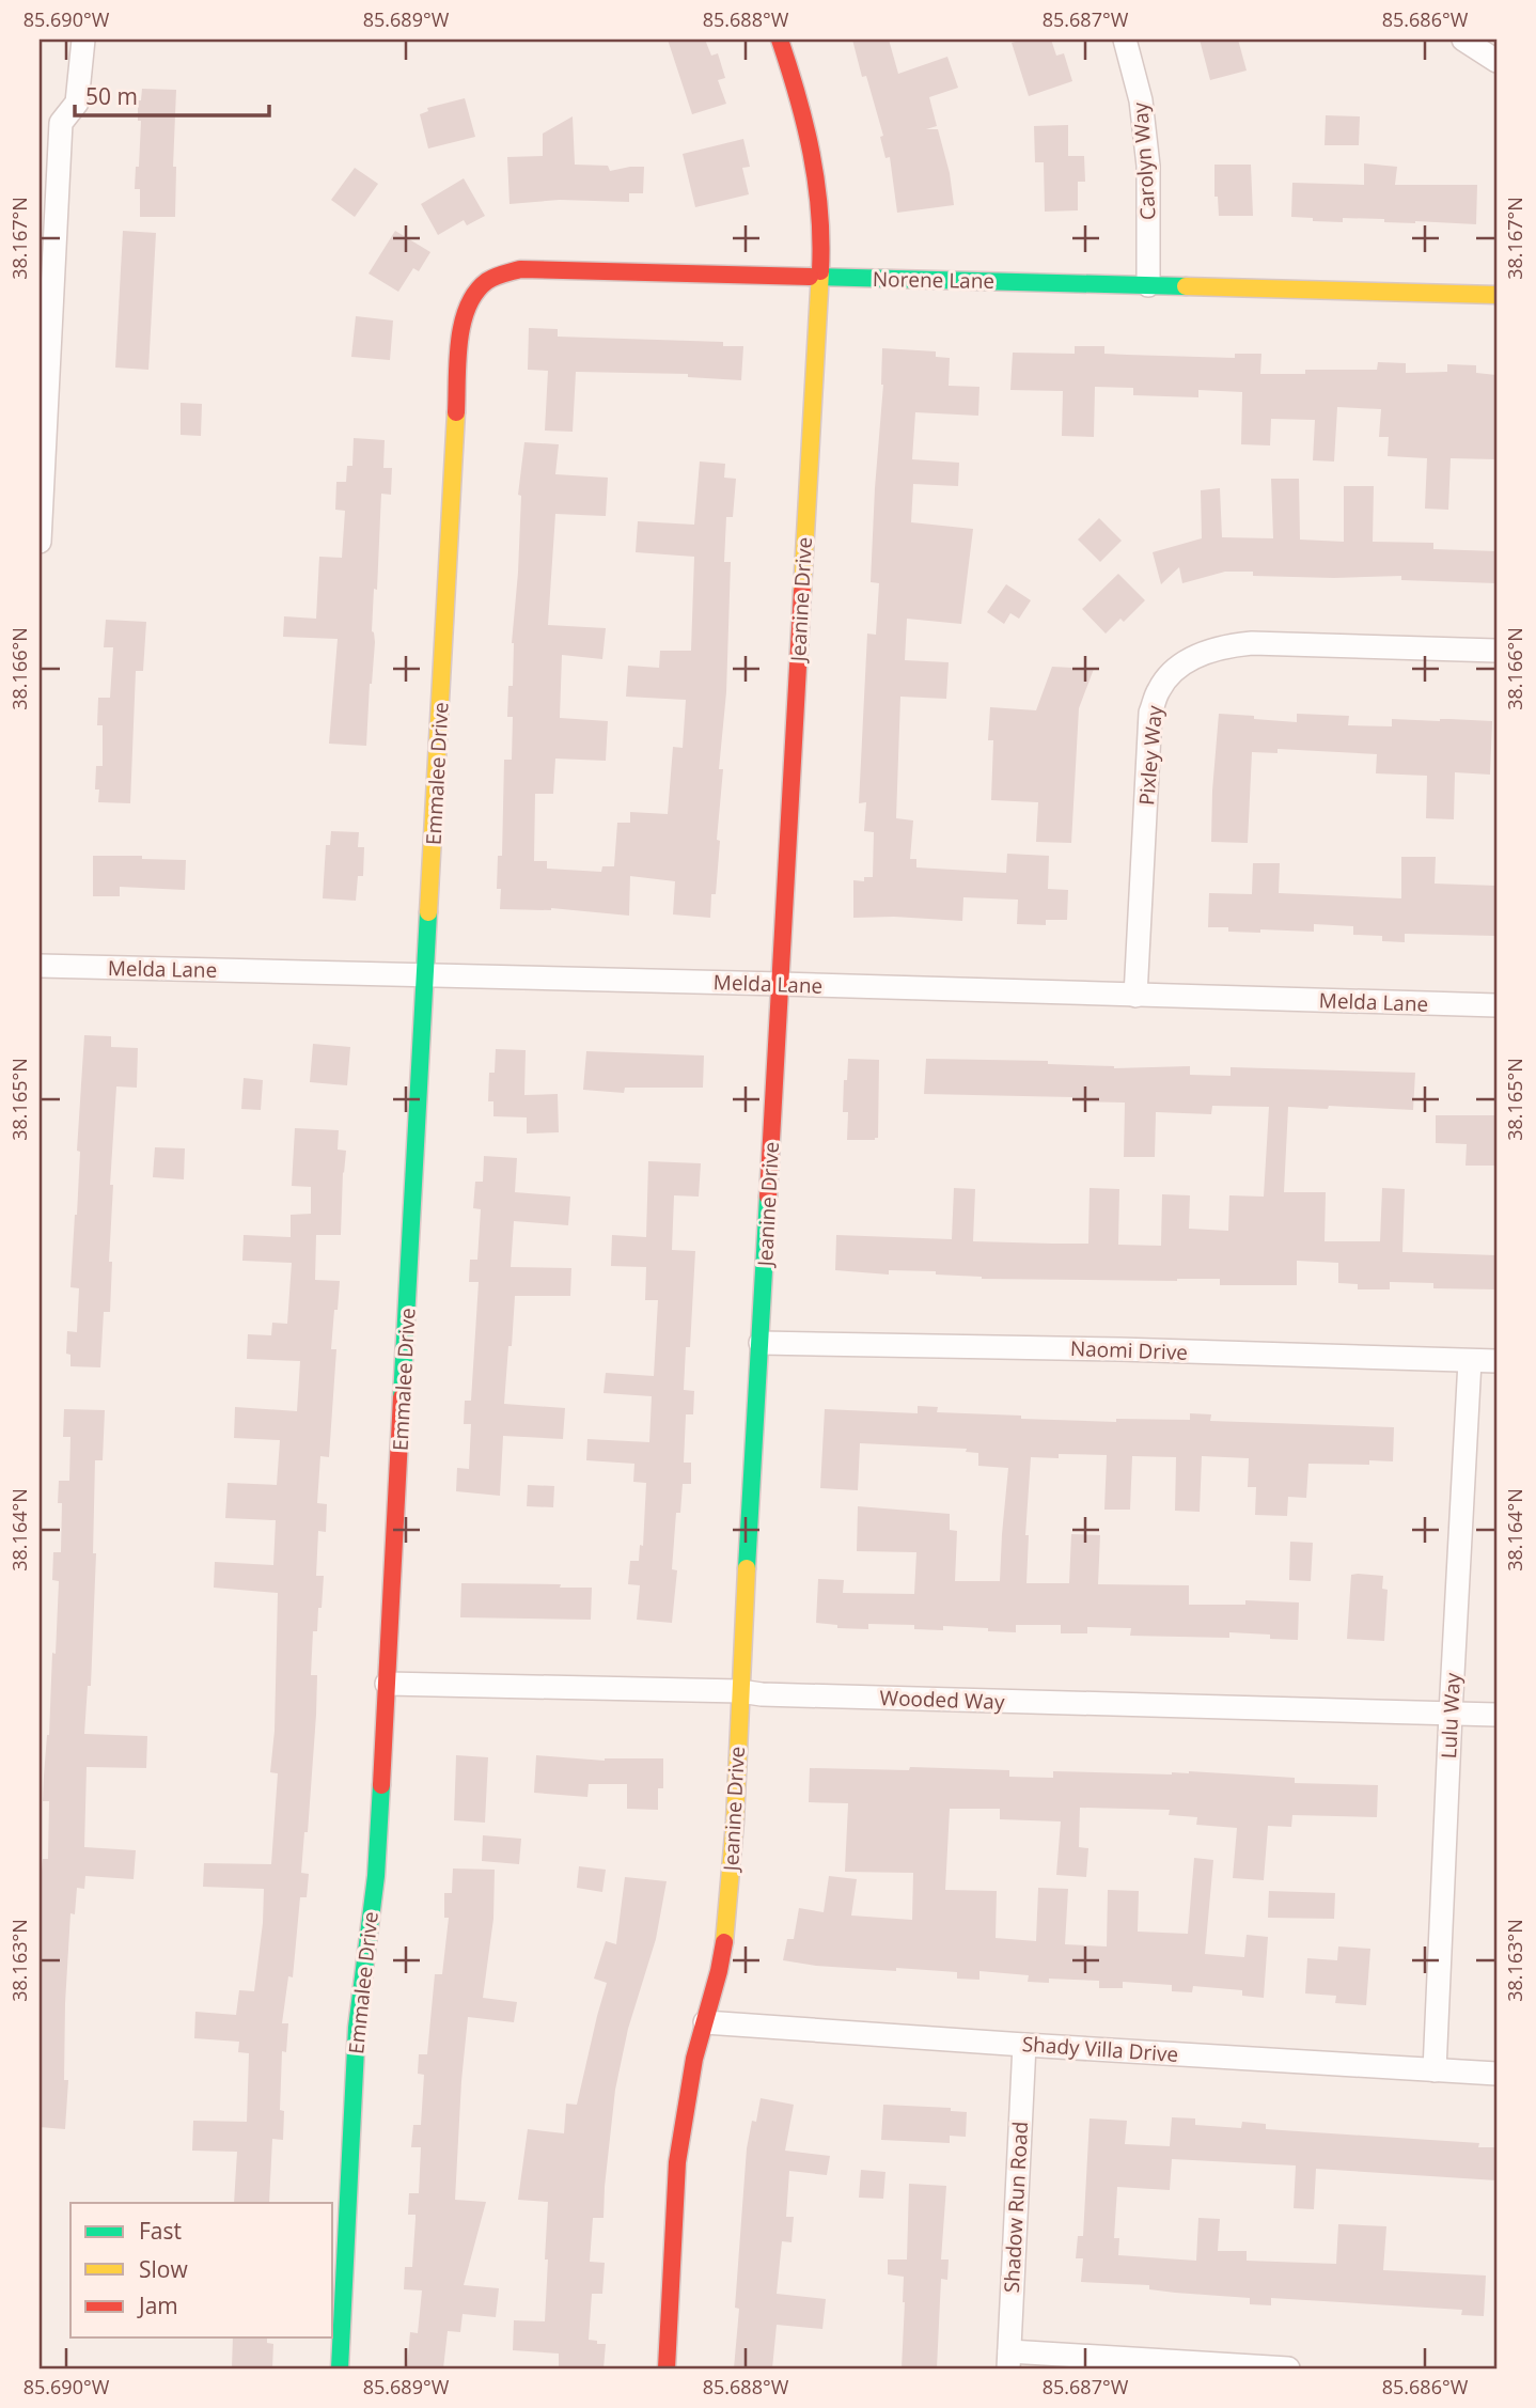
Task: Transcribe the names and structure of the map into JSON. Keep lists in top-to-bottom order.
{
  "streets": {
    "street": [
      "Carolyn Way",
      "Norene Lane",
      "Jeanine Drive",
      "Pixley Way",
      "Emmalee Drive",
      "Melda Lane",
      "Naomi Drive",
      "Wooded Way",
      "Lulu Way",
      "Shady Villa Drive",
      "Shadow Run Road"
    ]
  },
  "crossings": [
    ["Carolyn Way", "Norene Lane"],
    ["Norene Lane", "Jeanine Drive"],
    ["Norene Lane", "Emmalee Drive"],
    ["Jeanine Drive", "Melda Lane"],
    ["Jeanine Drive", "Naomi Drive"],
    ["Jeanine Drive", "Wooded Way"],
    ["Jeanine Drive", "Shady Villa Drive"],
    ["Pixley Way", "Melda Lane"],
    ["Emmalee Drive", "Melda Lane"],
    ["Emmalee Drive", "Wooded Way"],
    ["Naomi Drive", "Lulu Way"],
    ["Wooded Way", "Lulu Way"],
    ["Lulu Way", "Shady Villa Drive"],
    ["Shady Villa Drive", "Shadow Run Road"]
  ],
  "legend": ["Fast", "Slow", "Jam"],
  "scale_bar": "50 m",
  "coordinates": [
    "85.690°W",
    "85.689°W",
    "85.688°W",
    "85.687°W",
    "85.686°W",
    "38.167°N",
    "38.166°N",
    "38.165°N",
    "38.164°N",
    "38.163°N"
  ]
}
